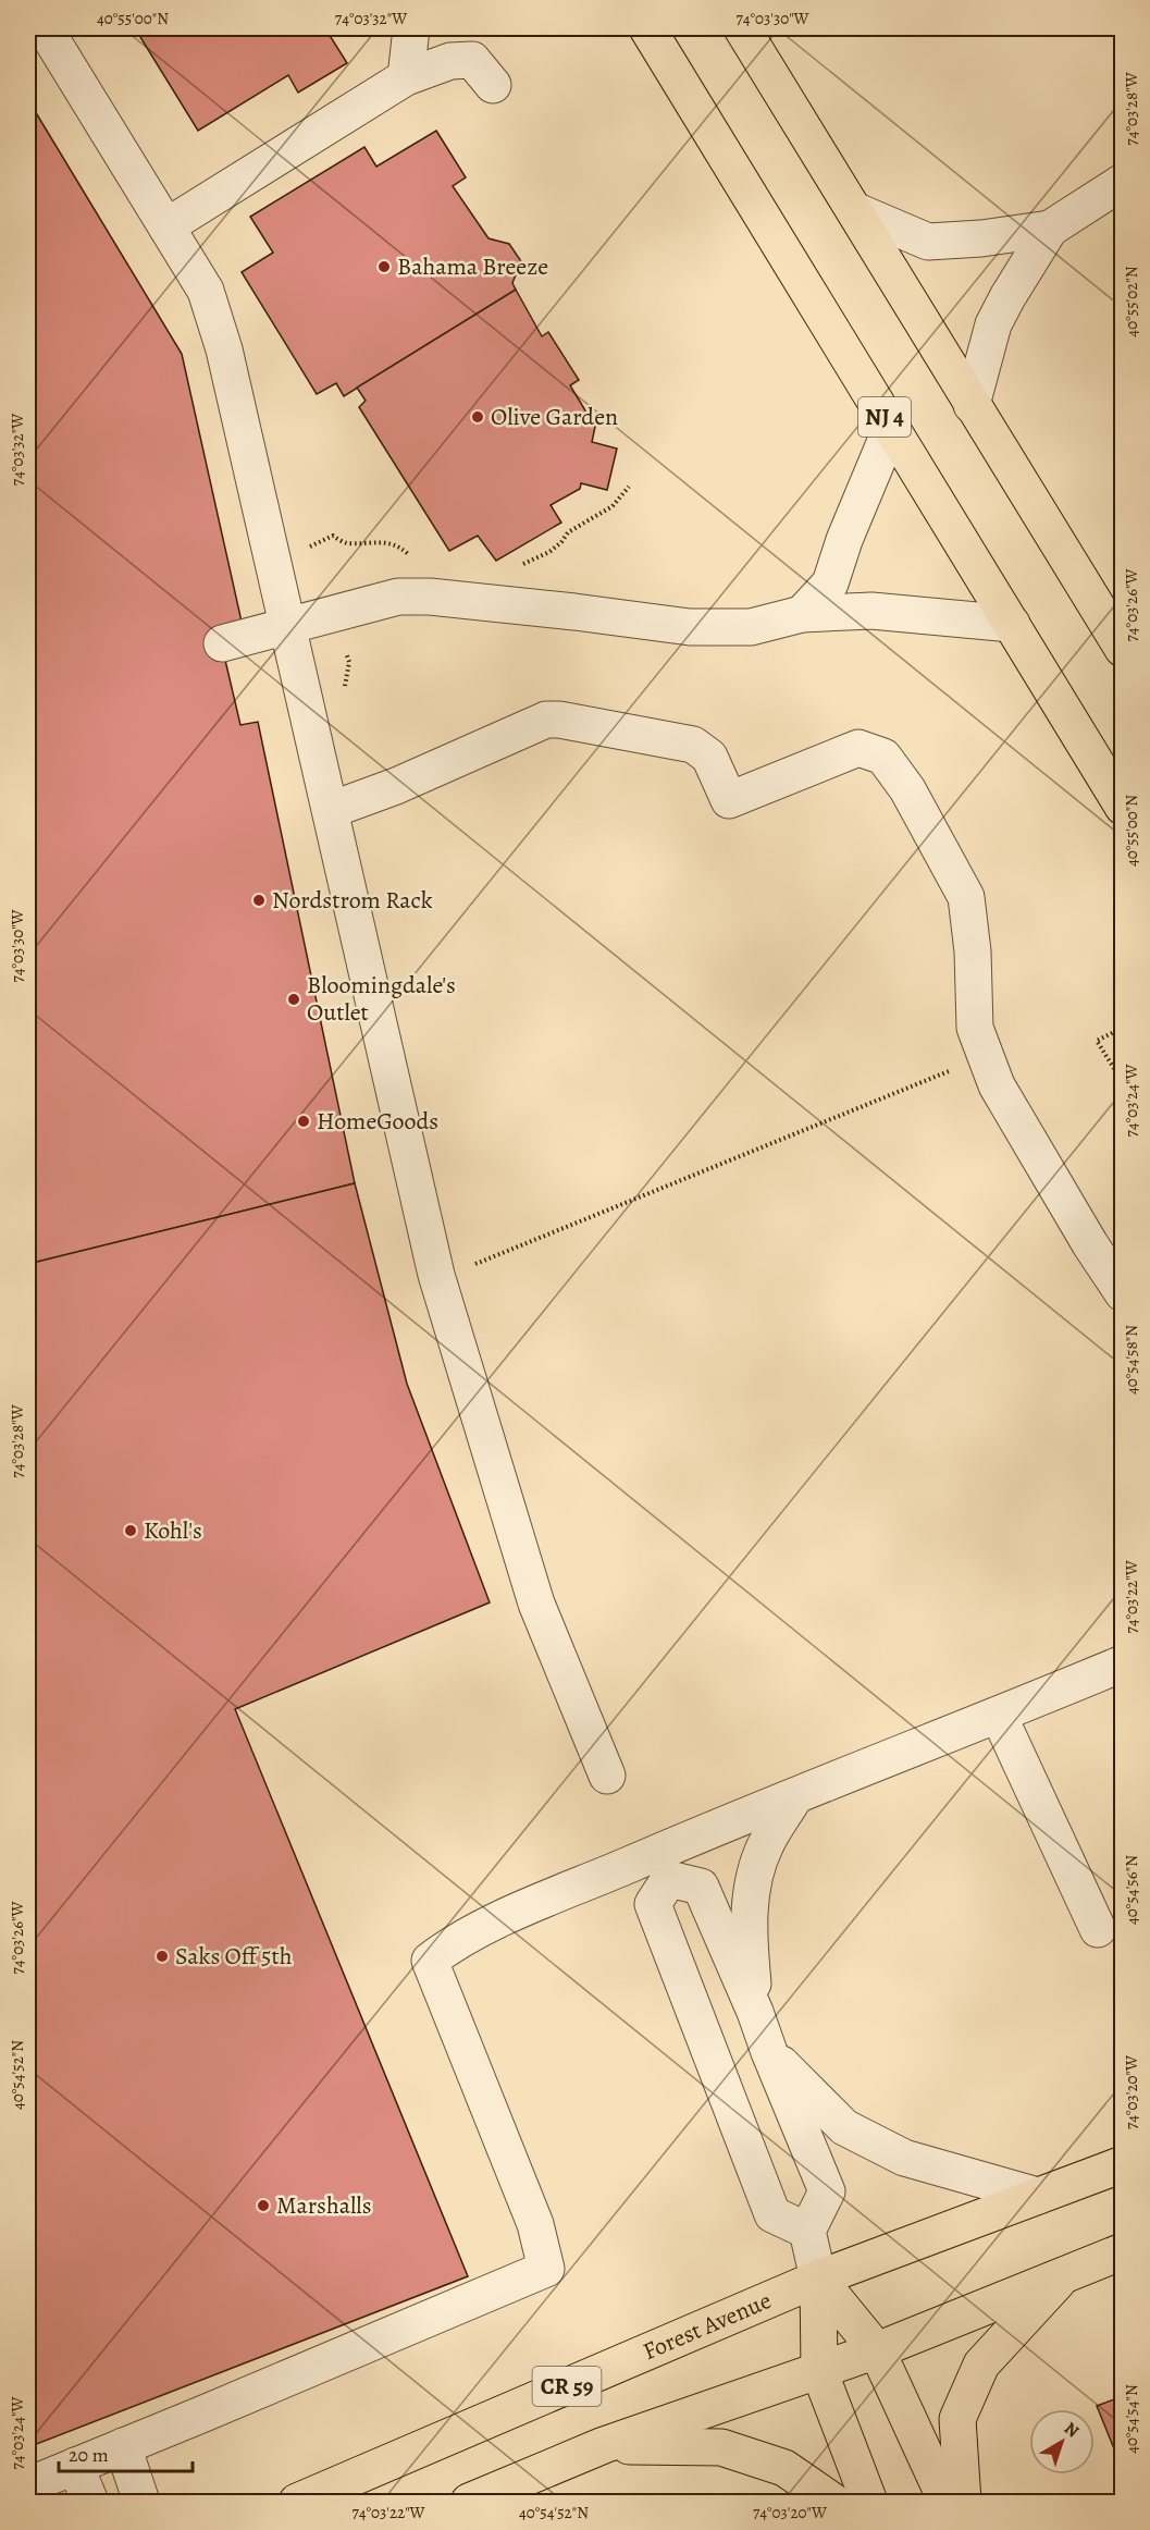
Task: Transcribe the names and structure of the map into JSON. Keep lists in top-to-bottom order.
{
  "streets": {
    "main road": ["NJ 4", "Forest Avenue", "CR 59"]
  },
  "places": [
    "Bahama Breeze",
    "Olive Garden",
    "Nordstrom Rack",
    "Bloomingdale's Outlet",
    "HomeGoods",
    "Kohl's",
    "Saks Off 5th",
    "Marshalls"
  ],
  "scale_bar": "20 m",
  "north": "top right",
  "coordinates": [
    "40°55'00\"N",
    "74°03'32\"W",
    "74°03'30\"W",
    "74°03'28\"W",
    "40°55'02\"N",
    "74°03'26\"W",
    "74°03'24\"W",
    "40°54'58\"N",
    "74°03'22\"W",
    "40°54'56\"N",
    "40°54'52\"N",
    "74°03'20\"W",
    "40°54'54\"N"
  ]
}
